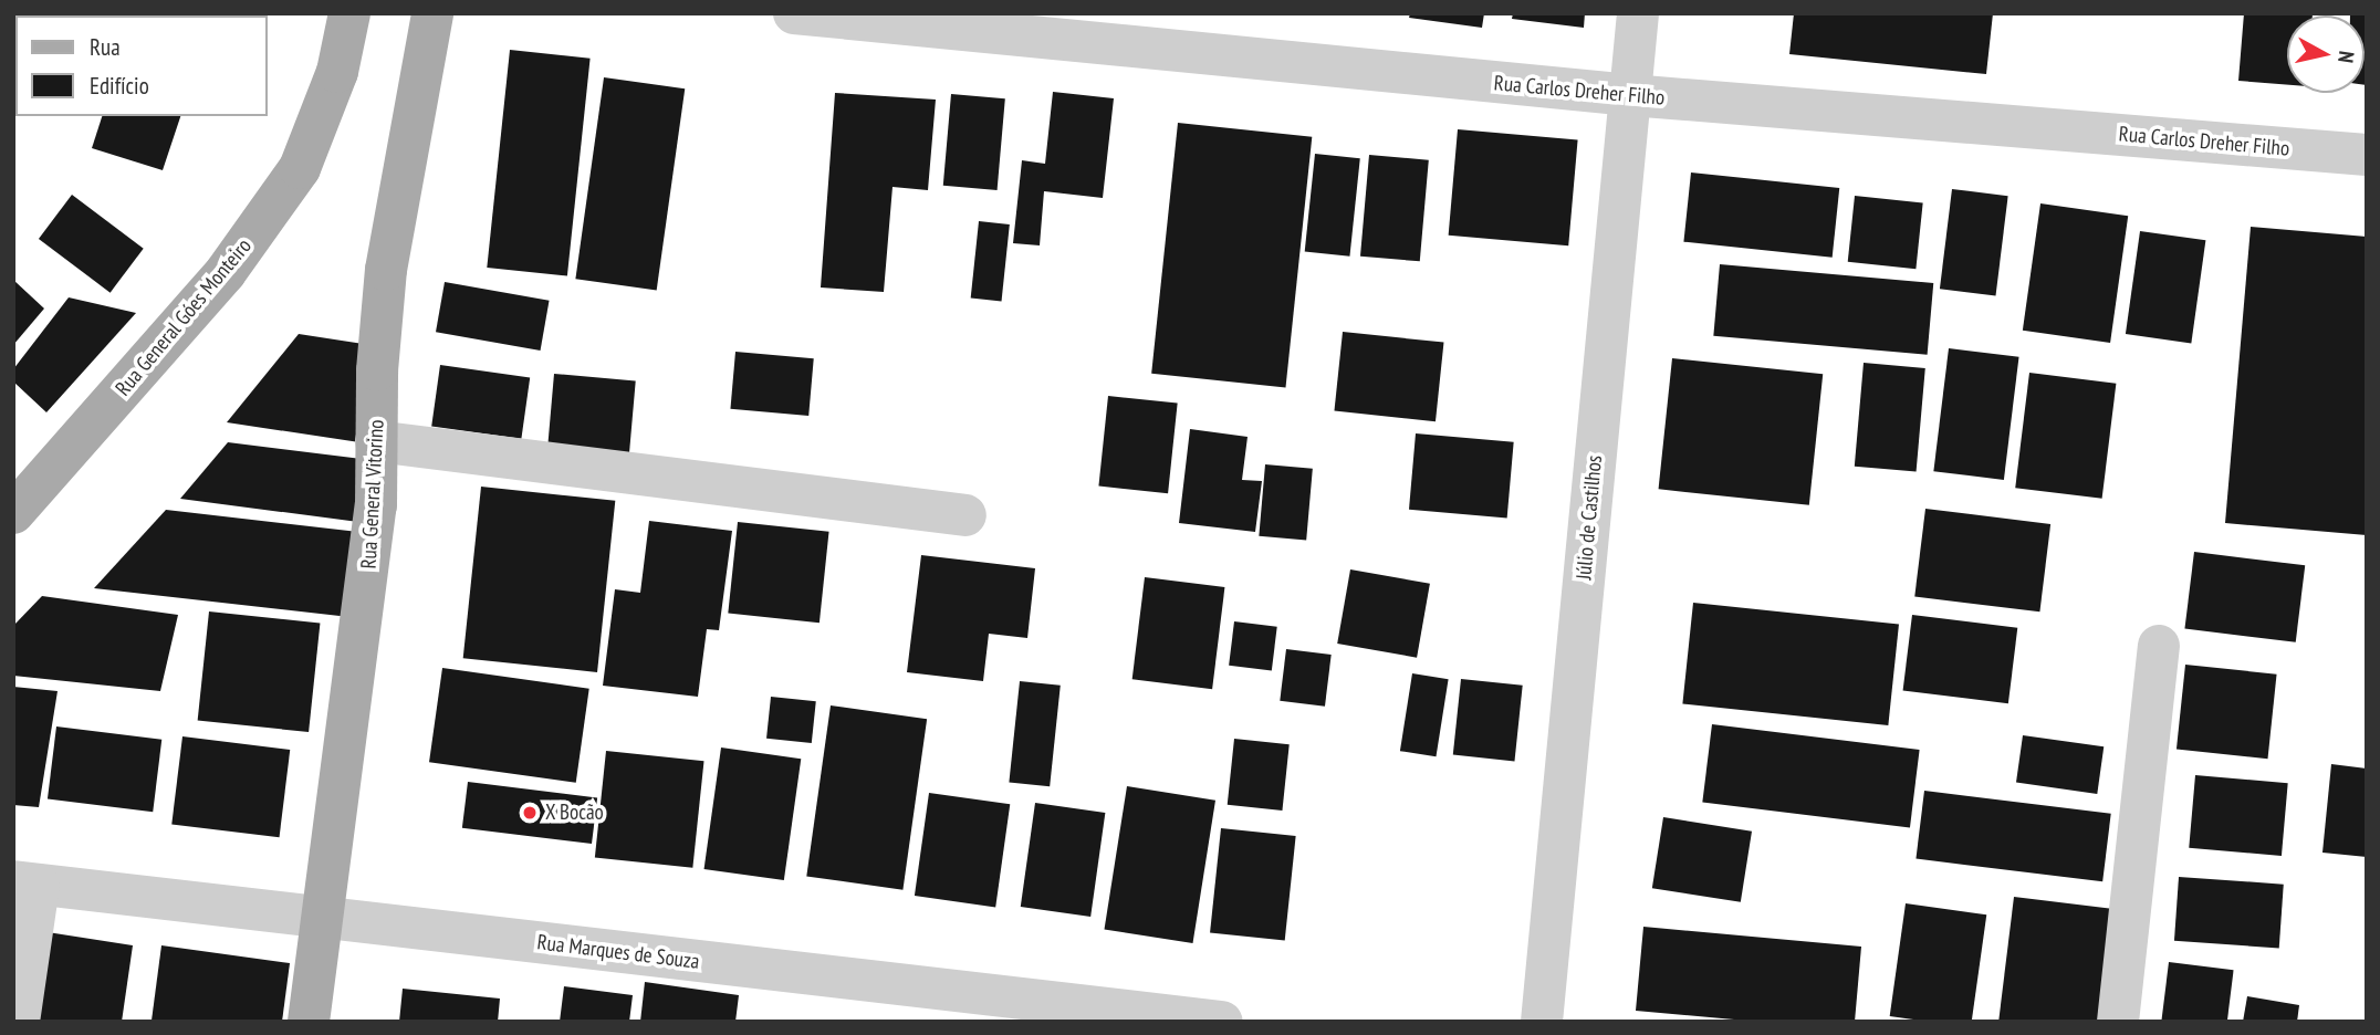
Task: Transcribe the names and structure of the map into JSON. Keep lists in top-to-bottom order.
{
  "streets": {
    "main road": ["Rua General Góes Monteiro", "Rua General Vitorino"],
    "street": ["Rua Carlos Dreher Filho", "Júlio de Castilhos", "Rua Marques de Souza"]
  },
  "crossings": [
    ["Rua Carlos Dreher Filho", "Júlio de Castilhos"],
    ["Rua General Vitorino", "Rua Marques de Souza"]
  ],
  "places": ["X Bocão"],
  "legend": ["Rua", "Edifício"],
  "north": "right"
}
